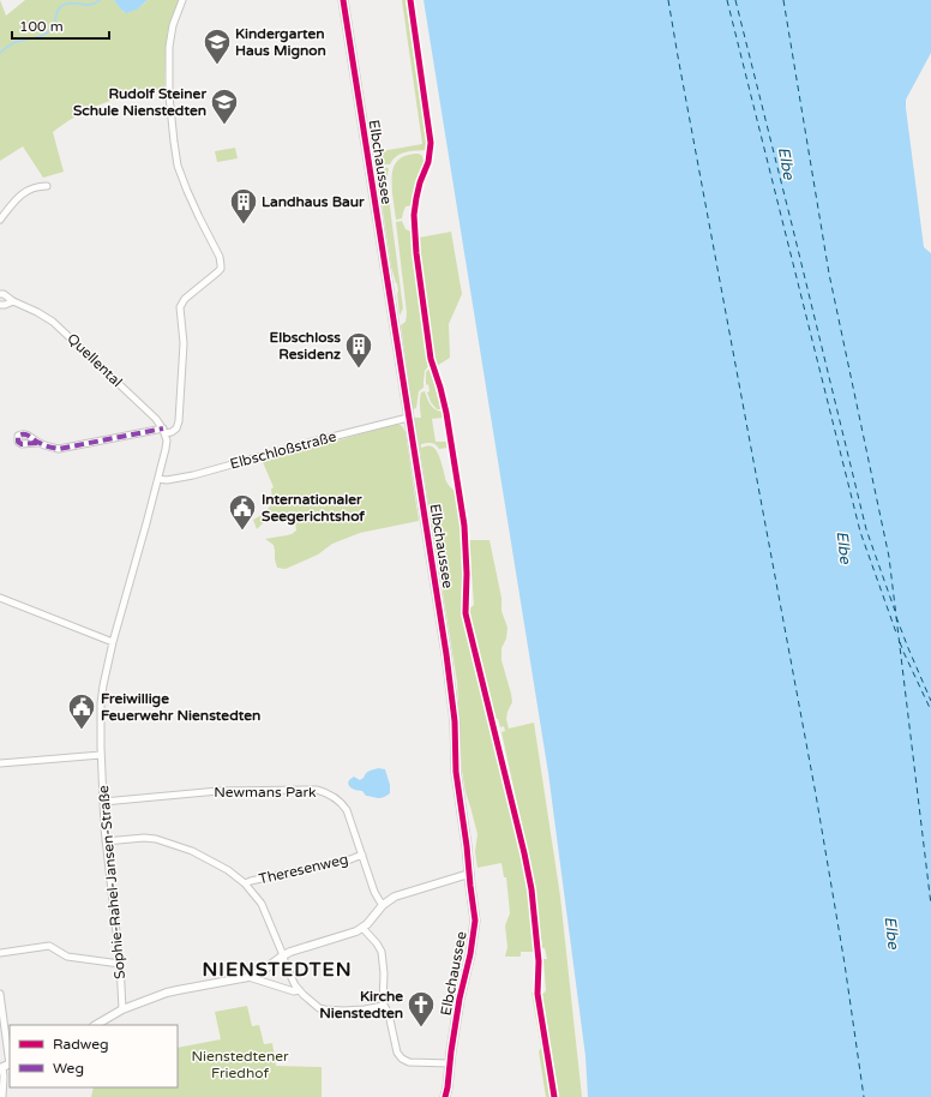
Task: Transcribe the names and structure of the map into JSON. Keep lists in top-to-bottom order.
{
  "streets": {
    "main road": ["Elbchaussee"],
    "street": [
      "Quellental",
      "Elbschloßstraße",
      "Newmans Park",
      "Theresenweg",
      "Sophie-Rahel-Jansen-Straße"
    ]
  },
  "crossings": [
    ["Elbchaussee", "Elbschloßstraße"],
    ["Quellental", "Sophie-Rahel-Jansen-Straße"],
    ["Elbschloßstraße", "Sophie-Rahel-Jansen-Straße"],
    ["Newmans Park", "Theresenweg"],
    ["Newmans Park", "Sophie-Rahel-Jansen-Straße"]
  ],
  "districts": ["NIENSTEDTEN"],
  "water": ["Elbe"],
  "parks": ["Nienstedtener Friedhof"],
  "places": {
    "school or university": ["Kindergarten Haus Mignon", "Rudolf Steiner Schule Nienstedten"],
    "building": ["Landhaus Baur", "Elbschloss Residenz"],
    "public building": ["Internationaler Seegerichtshof", "Freiwillige Feuerwehr Nienstedten"],
    "church": ["Kirche Nienstedten"]
  },
  "legend": ["Radweg", "Weg"],
  "scale_bar": "100 m"
}
